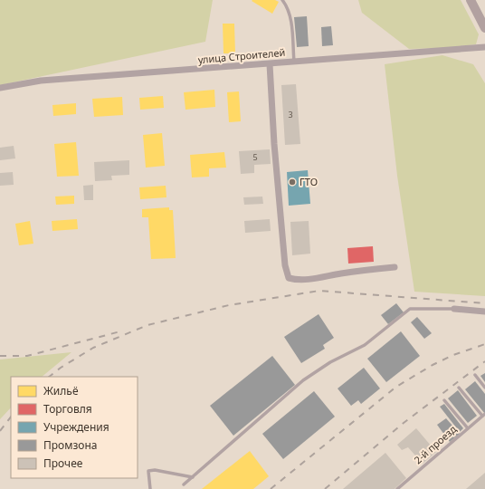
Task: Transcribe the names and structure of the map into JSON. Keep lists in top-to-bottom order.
{
  "streets": {
    "street": ["улица Строителей"],
    "lane": ["2-й проезд"]
  },
  "places": ["ГТО"],
  "house_numbers": ["3", "5"],
  "legend": [
    "Жильё",
    "Торговля",
    "Учреждения",
    "Промзона",
    "Прочее"
  ]
}
